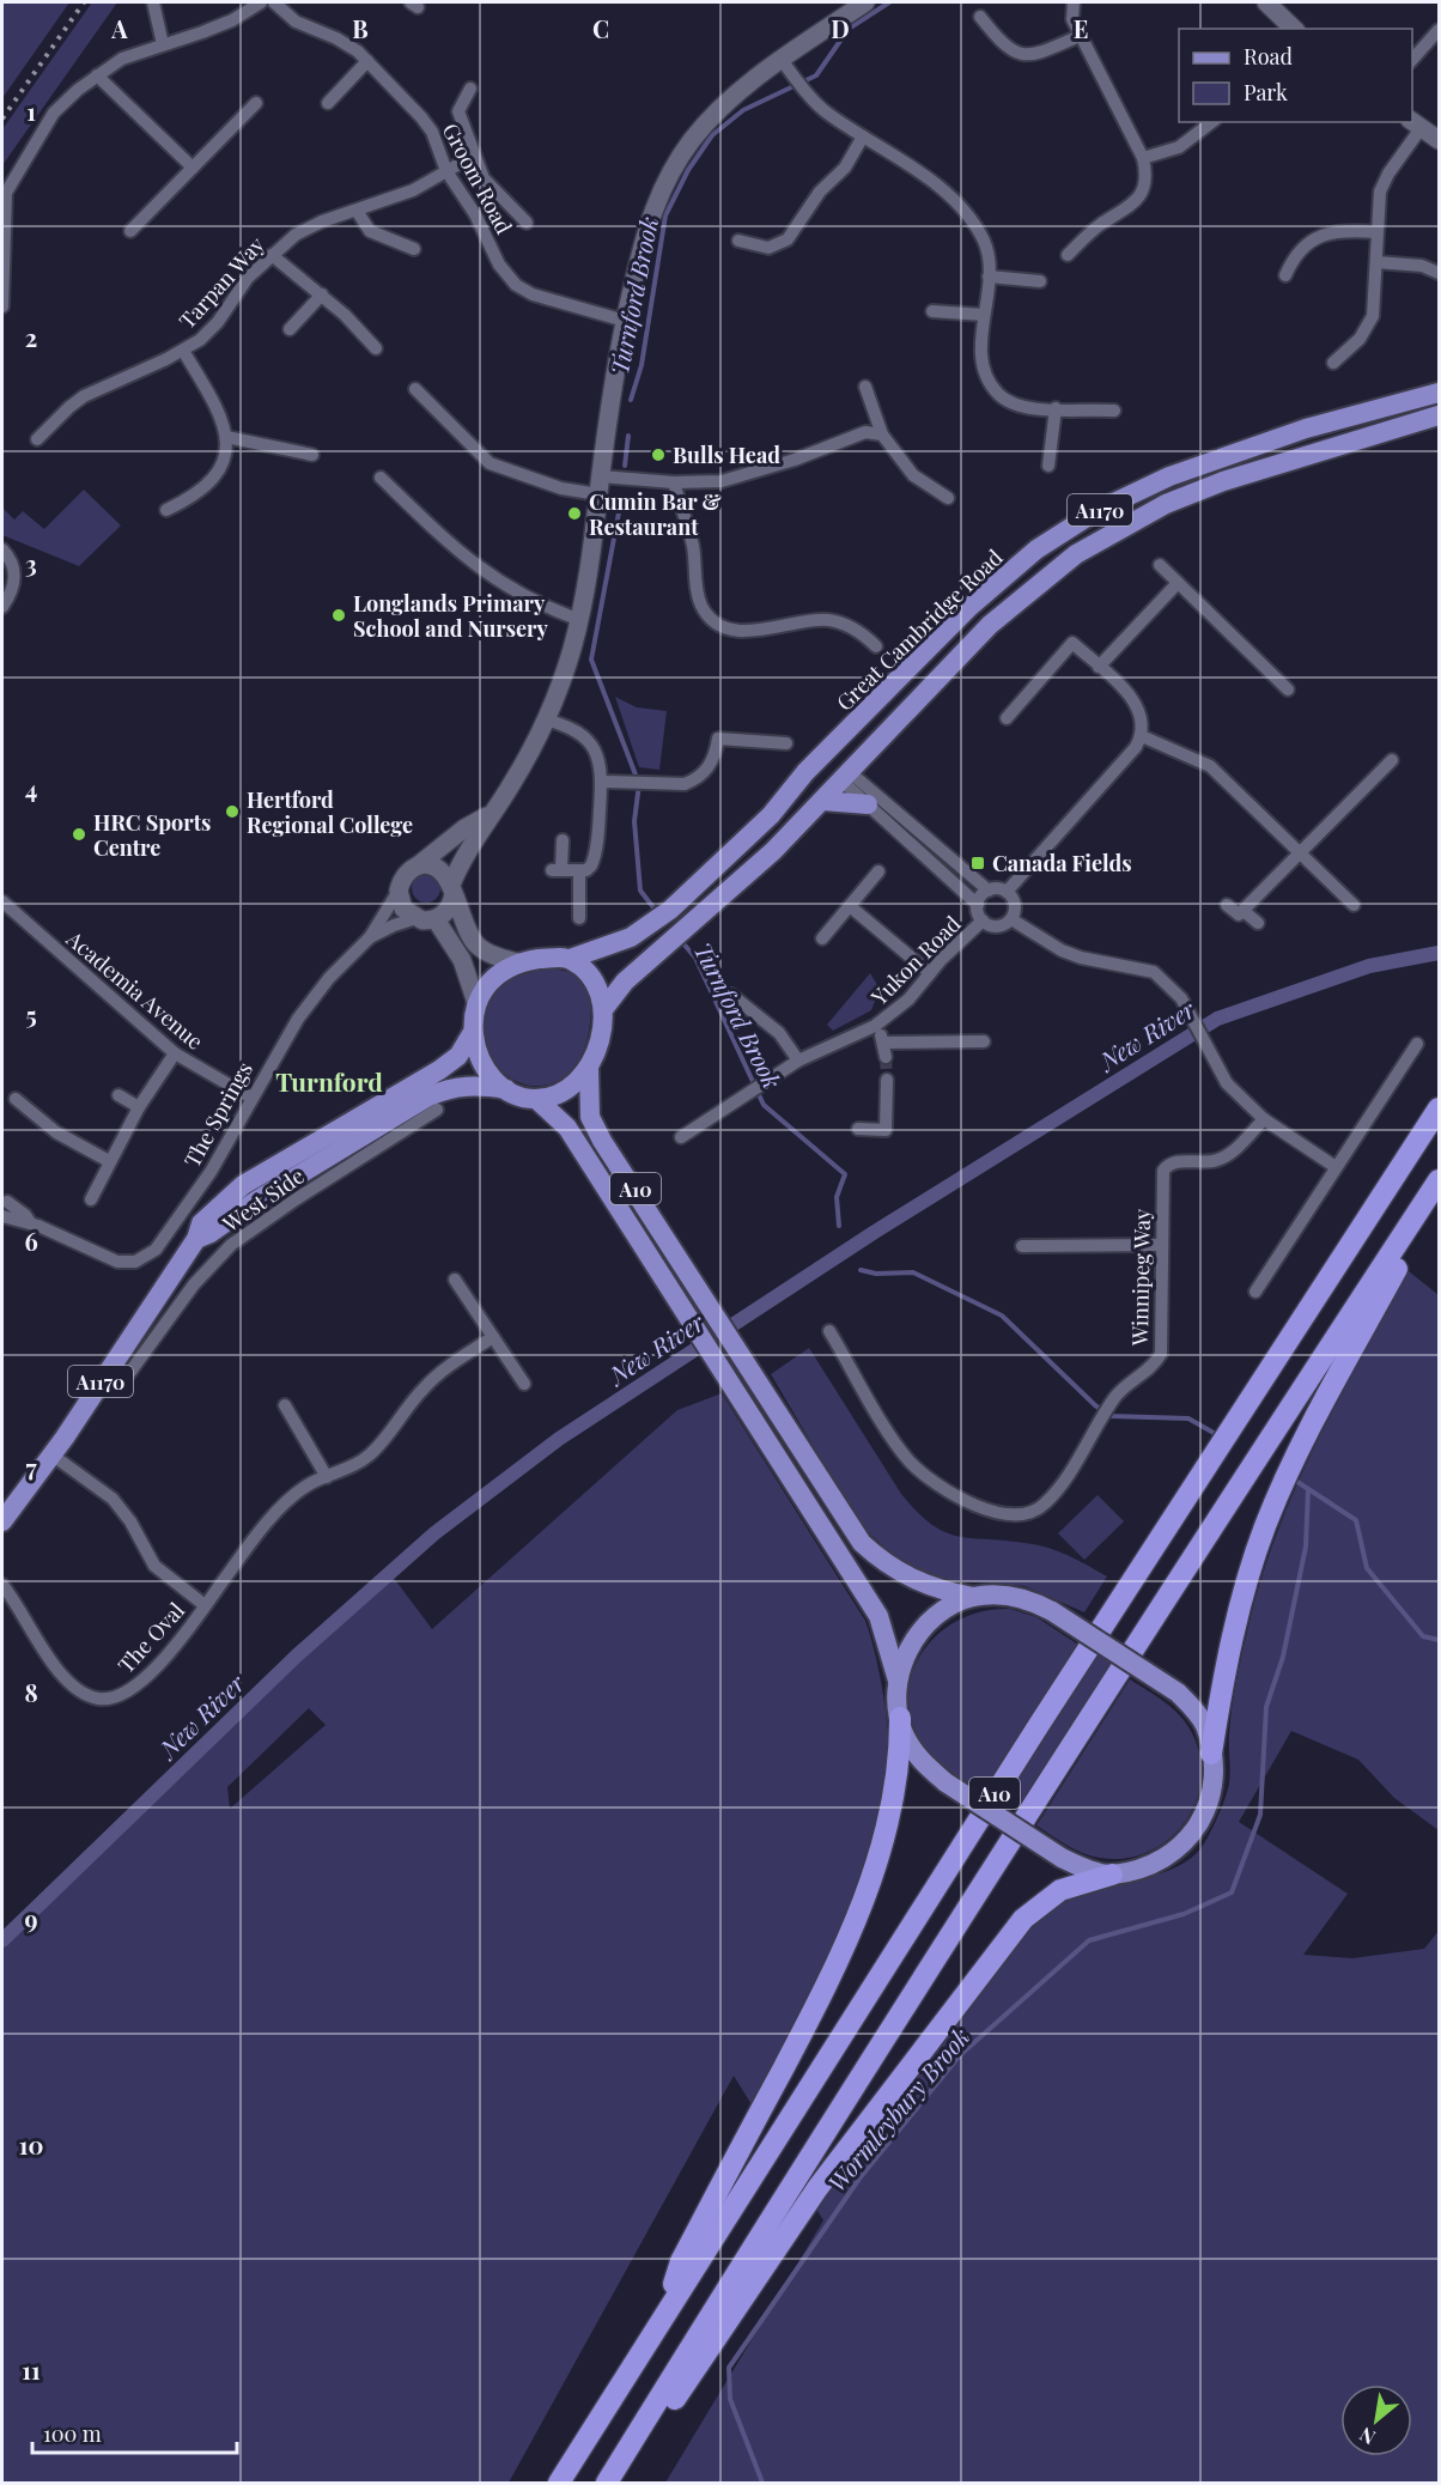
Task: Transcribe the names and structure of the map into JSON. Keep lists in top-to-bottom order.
{
  "streets": {
    "highway": ["A10"],
    "main road": ["A1170", "Great Cambridge Road"],
    "street": [
      "Groom Road",
      "Tarpan Way",
      "Yukon Road",
      "Academia Avenue",
      "The Springs",
      "West Side",
      "Winnipeg Way",
      "The Oval"
    ]
  },
  "crossings": [
    ["Groom Road", "Tarpan Way"],
    ["A1170", "Great Cambridge Road"],
    ["A1170", "A10"],
    ["A1170", "West Side"],
    ["Great Cambridge Road", "A10"],
    ["Academia Avenue", "The Springs"]
  ],
  "districts": ["Turnford"],
  "water": ["Turnford Brook", "New River", "Wormleybury Brook"],
  "places": {
    "other": [
      "Bulls Head",
      "Cumin Bar & Restaurant",
      "Longlands Primary School and Nursery",
      "Hertford Regional College",
      "HRC Sports Centre"
    ],
    "transit": ["Canada Fields"]
  },
  "legend": ["Road", "Park"],
  "scale_bar": "100 m",
  "north": "bottom left",
  "grid": {
    "columns": [
      "A",
      "B",
      "C",
      "D",
      "E"
    ],
    "rows": [
      "1",
      "2",
      "3",
      "4",
      "5",
      "6",
      "7",
      "8",
      "9",
      "10",
      "11"
    ]
  }
}
